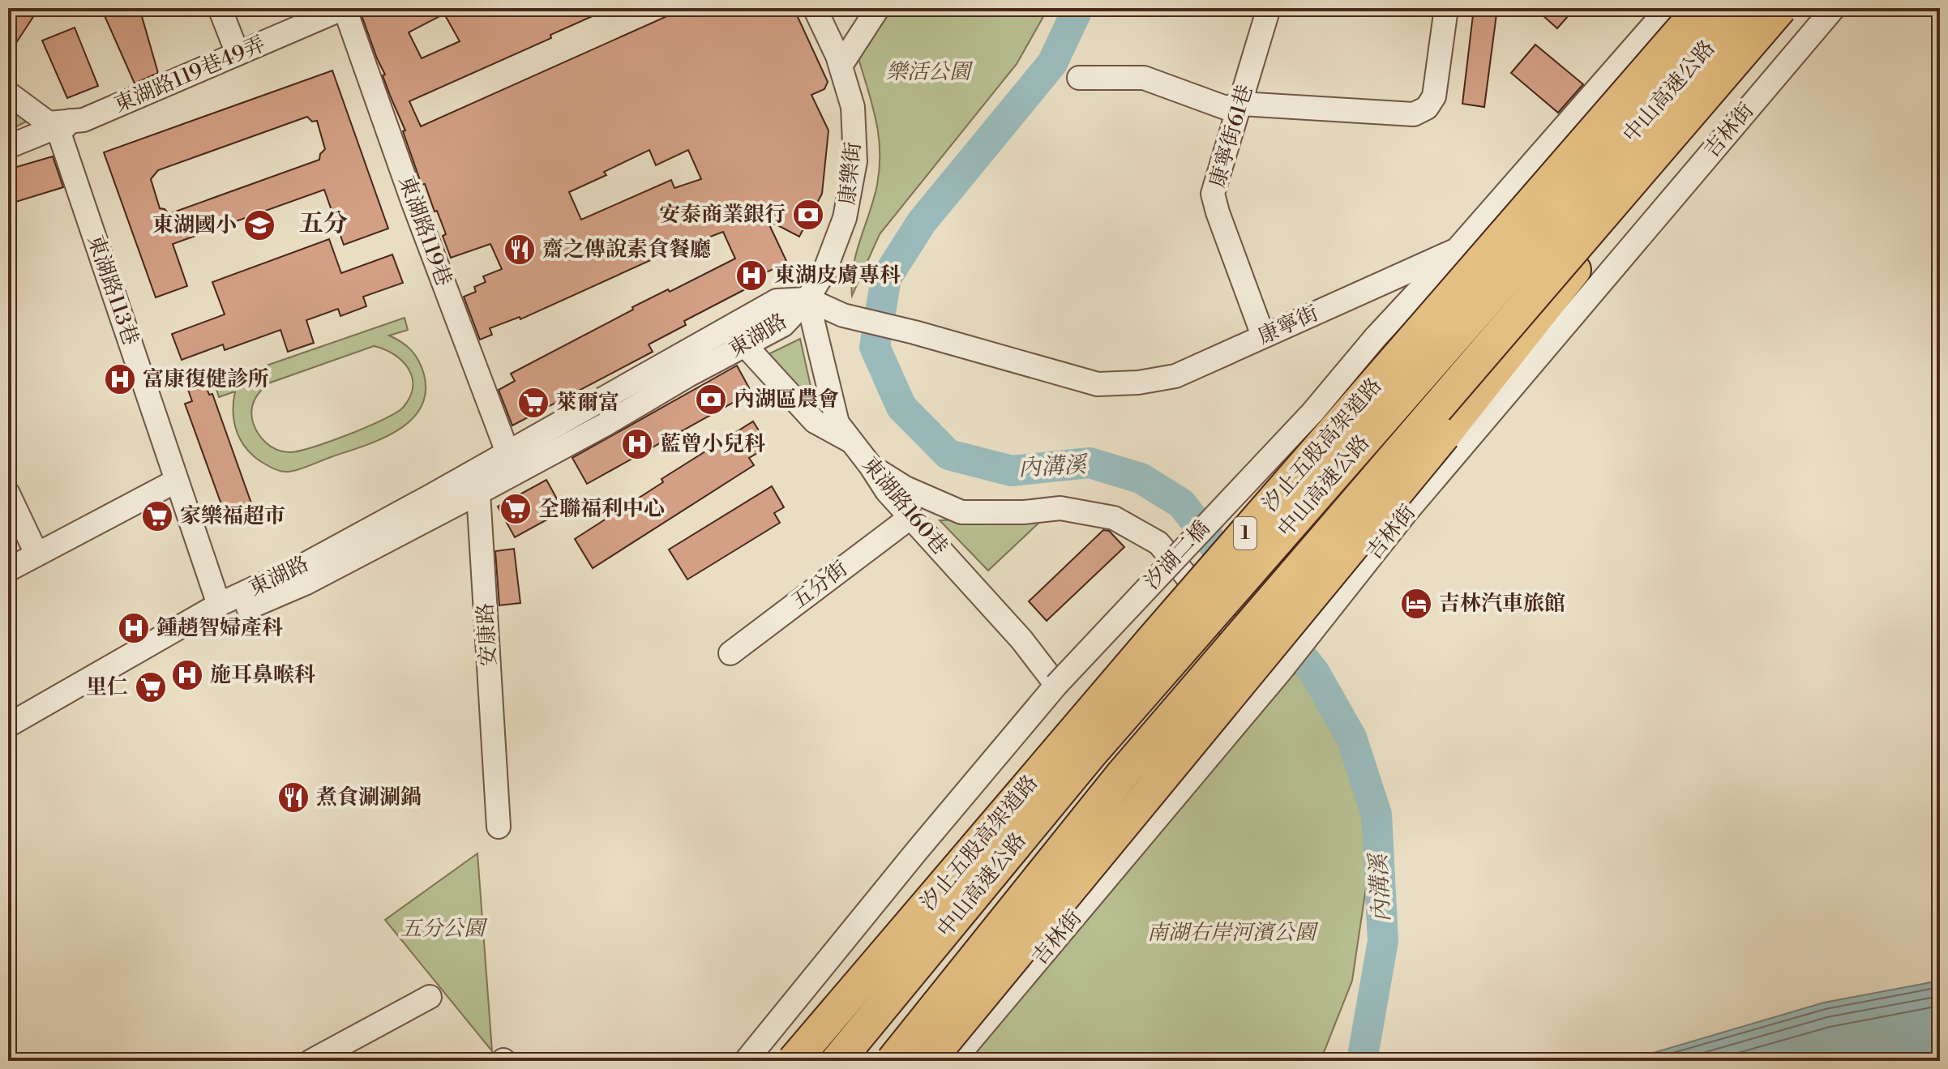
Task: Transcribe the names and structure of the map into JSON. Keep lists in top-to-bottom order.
{
  "streets": {
    "highway": ["中山高速公路", "汐止五股高架道路", "1"],
    "street": [
      "東湖路119巷49弄",
      "吉林街",
      "康寧街61巷",
      "康樂街",
      "東湖路119巷",
      "東湖路113巷",
      "康寧街",
      "東湖路",
      "東湖路160巷",
      "汐湖二橋",
      "五分街",
      "安康路"
    ]
  },
  "crossings": [
    ["東湖路119巷49弄", "東湖路119巷"],
    ["東湖路119巷49弄", "東湖路113巷"],
    ["康寧街61巷", "康寧街"],
    ["康樂街", "康寧街"],
    ["康樂街", "東湖路"],
    ["康樂街", "東湖路160巷"],
    ["東湖路119巷", "東湖路"],
    ["東湖路113巷", "東湖路"],
    ["康寧街", "東湖路"],
    ["康寧街", "東湖路160巷"],
    ["康寧街", "汐湖二橋"],
    ["東湖路", "東湖路160巷"],
    ["東湖路", "安康路"],
    ["東湖路160巷", "汐湖二橋"],
    ["東湖路160巷", "五分街"]
  ],
  "districts": ["五分"],
  "water": ["內溝溪"],
  "parks": ["樂活公園", "五分公園", "南湖右岸河濱公園"],
  "places": {
    "bank": ["安泰商業銀行", "內湖區農會"],
    "school or university": ["東湖國小"],
    "restaurant": ["齋之傳說素食餐廳", "煮食涮涮鍋"],
    "hospital": [
      "東湖皮膚專科",
      "富康復健診所",
      "藍曾小兒科",
      "鍾趙智婦產科",
      "施耳鼻喉科"
    ],
    "supermarket": [
      "萊爾富",
      "全聯福利中心",
      "家樂福超市",
      "里仁"
    ],
    "hotel": ["吉林汽車旅館"]
  }
}
